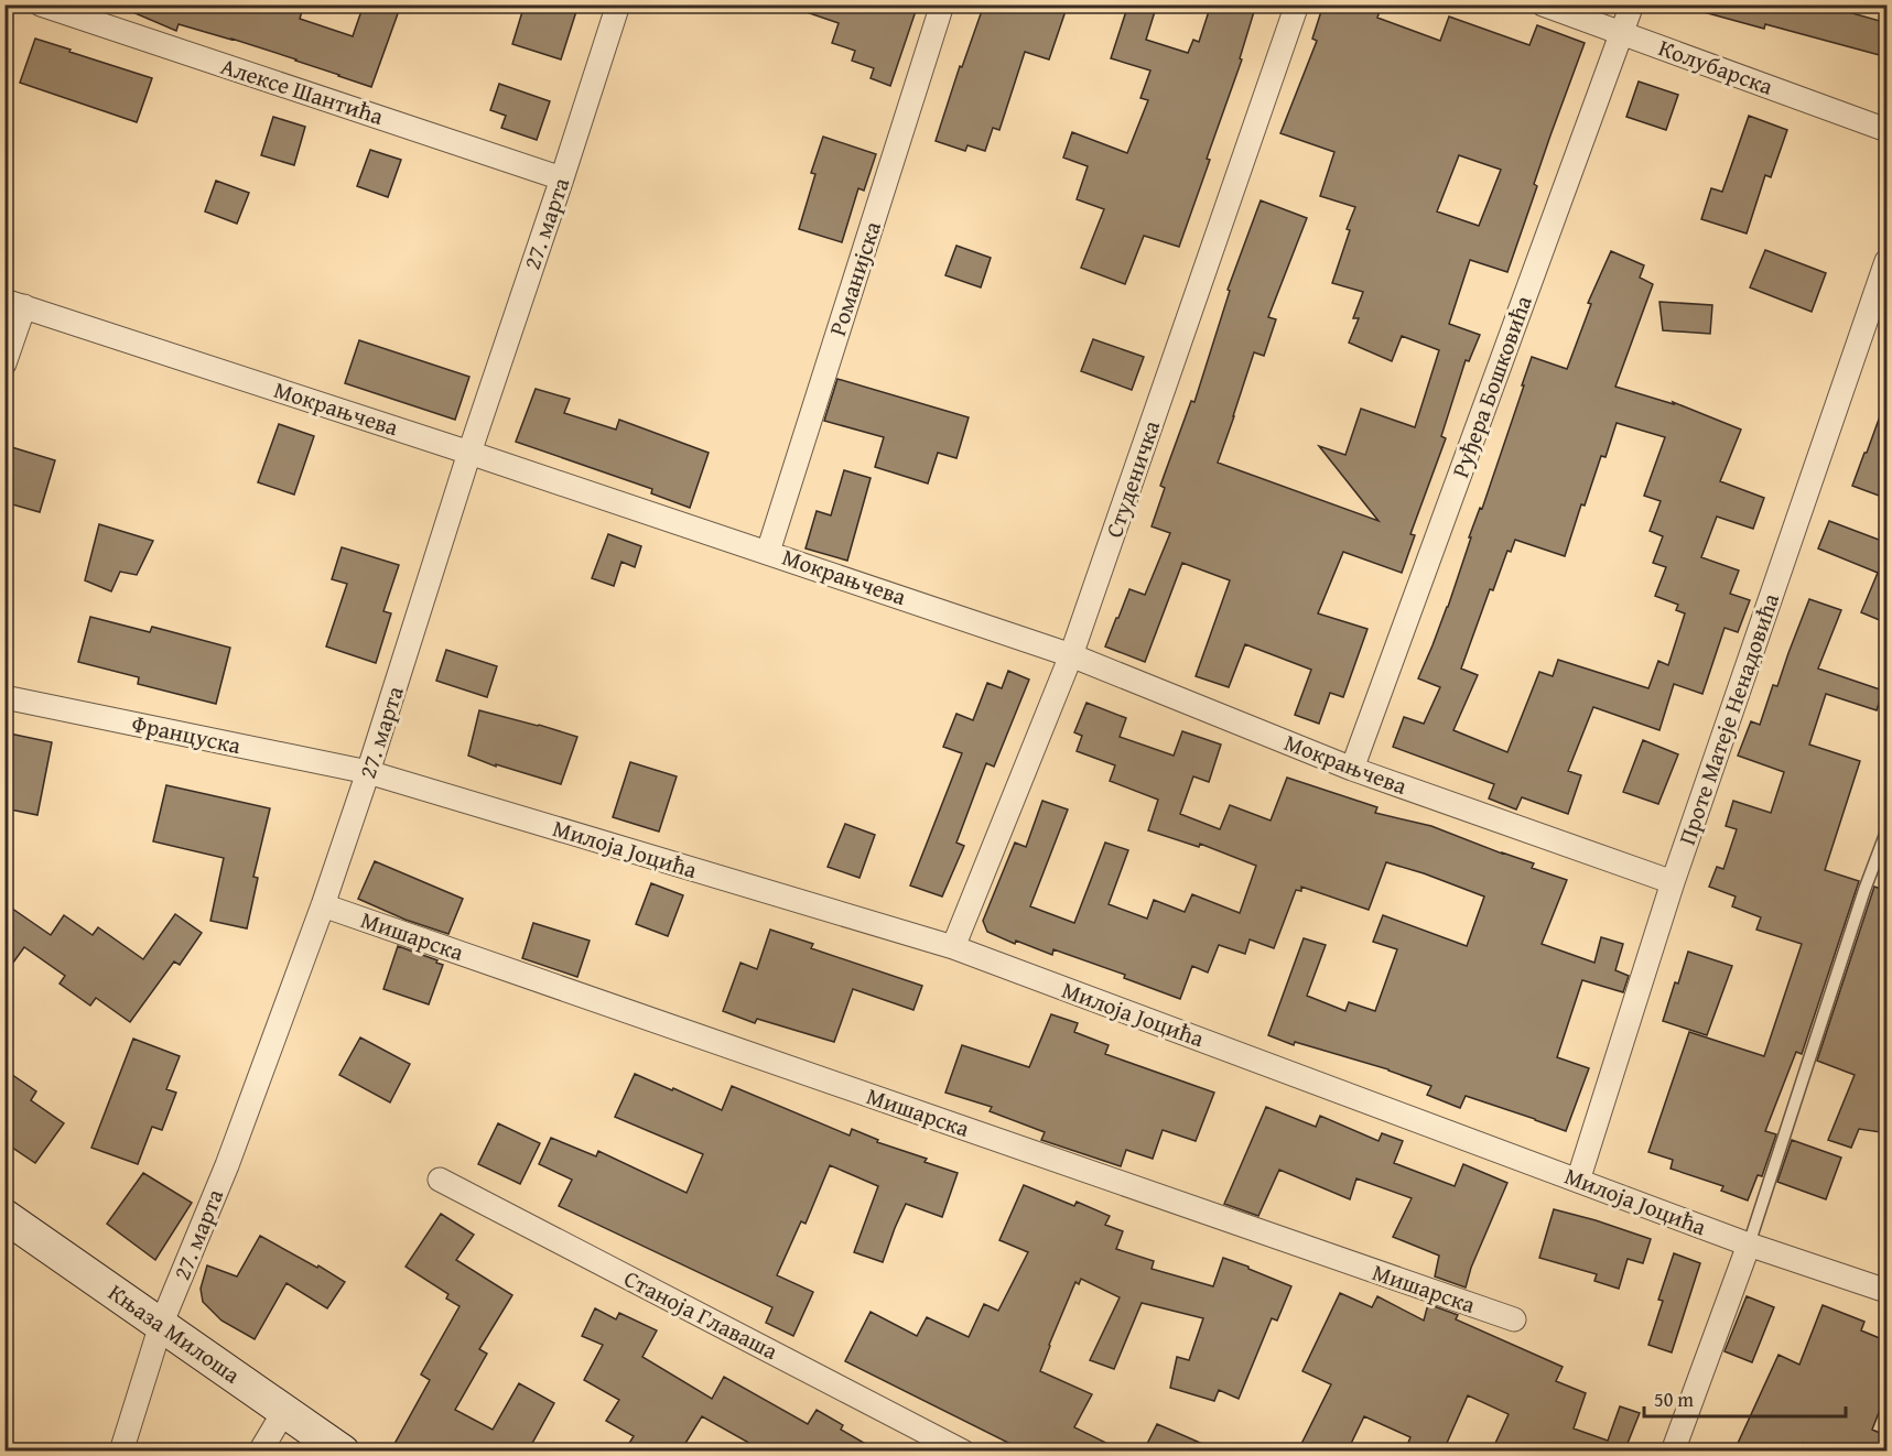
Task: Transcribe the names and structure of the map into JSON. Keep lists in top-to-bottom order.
{
  "streets": {
    "main road": ["Књаза Милоша"],
    "street": [
      "Колубарска",
      "Алексе Шантића",
      "27. марта",
      "Романијска",
      "Руђера Бошковића",
      "Мокрањчева",
      "Студеничка",
      "Проте Матеје Ненадовића",
      "Француска",
      "Милоја Јоцића",
      "Мишарска",
      "Станоја Главаша"
    ]
  },
  "crossings": [
    ["Колубарска", "Руђера Бошковића"],
    ["Алексе Шантића", "27. марта"],
    ["27. марта", "Мокрањчева"],
    ["27. марта", "Француска"],
    ["27. марта", "Милоја Јоцића"],
    ["27. марта", "Мишарска"],
    ["27. марта", "Књаза Милоша"],
    ["Романијска", "Мокрањчева"],
    ["Руђера Бошковића", "Мокрањчева"],
    ["Мокрањчева", "Студеничка"],
    ["Мокрањчева", "Проте Матеје Ненадовића"],
    ["Студеничка", "Милоја Јоцића"],
    ["Проте Матеје Ненадовића", "Милоја Јоцића"],
    ["Француска", "Милоја Јоцића"]
  ],
  "scale_bar": "50 m"
}
